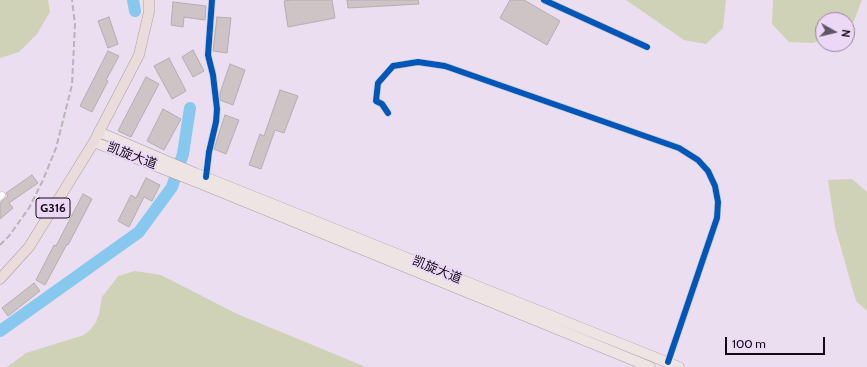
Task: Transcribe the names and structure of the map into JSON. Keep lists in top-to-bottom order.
{
  "streets": {
    "highway": ["G316"],
    "main road": ["凯旋大道"]
  },
  "crossings": [
    ["凯旋大道", "G316"]
  ],
  "scale_bar": "100 m",
  "north": "right"
}
